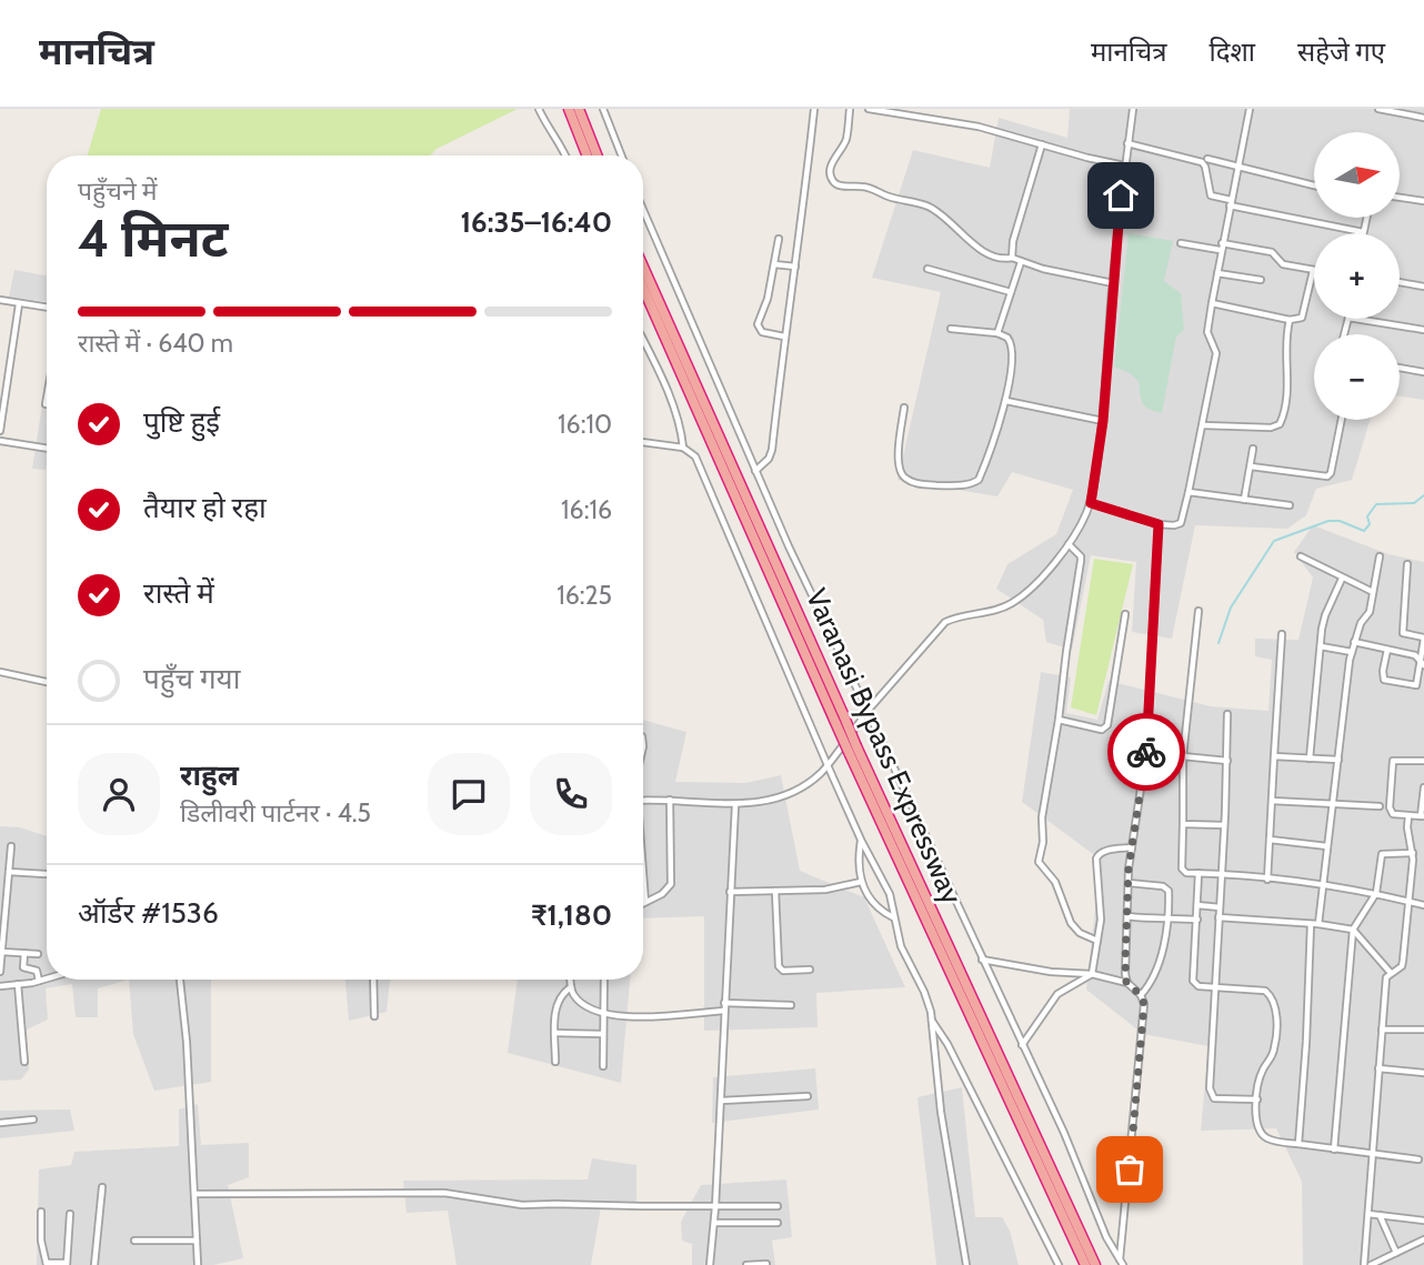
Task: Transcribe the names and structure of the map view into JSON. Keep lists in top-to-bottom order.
{
  "streets": {
    "highway": ["Varanasi Bypass Expressway"]
  },
  "north": "right",
  "page": {
    "header": "मानचित्र",
    "nav": ["मानचित्र", "दिशा", "सहेजे गए"],
    "map_buttons": ["+", "−"],
    "heading": ["4 मिनट", "पहुँचने में", "16:35–16:40"],
    "panel": [
      "राहुल",
      "डिलीवरी पार्टनर · 4.5",
      "ऑर्डर #1536",
      "₹1,180"
    ],
    "bar": "रास्ते में · 640 m",
    "list": [
      ["पुष्टि हुई", "16:10"],
      ["तैयार हो रहा", "16:16"],
      ["रास्ते में", "16:25"],
      "पहुँच गया"
    ]
  }
}
